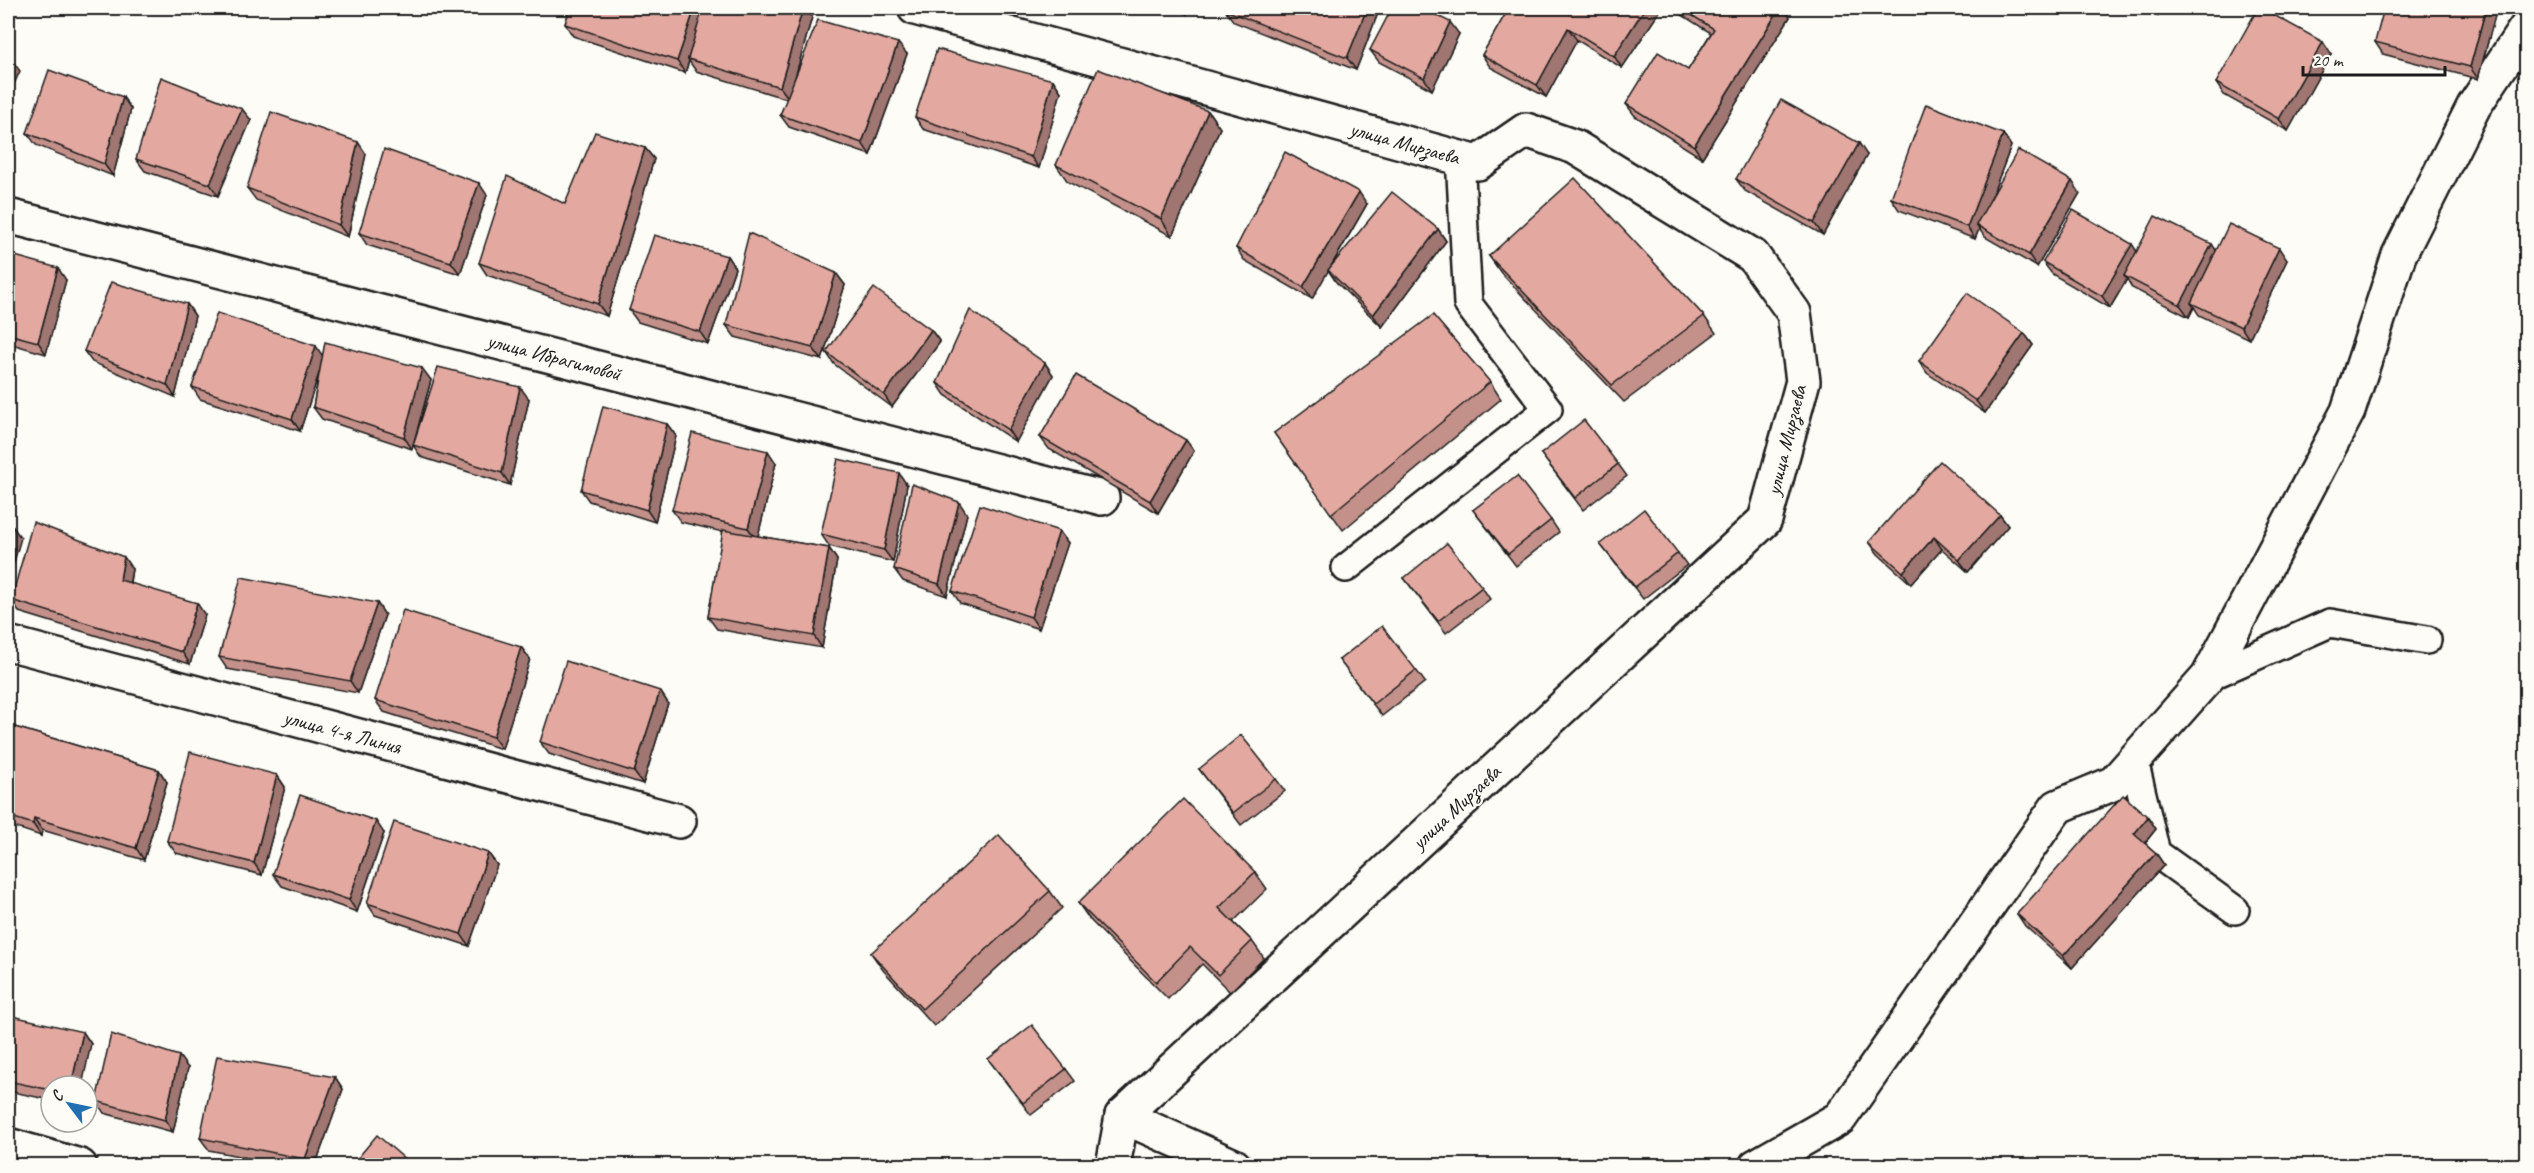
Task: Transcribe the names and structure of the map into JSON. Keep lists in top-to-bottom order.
{
  "streets": {
    "street": ["улица Мирзаева", "улица Ибрагимовой", "улица 4-я Линия"]
  },
  "scale_bar": "20 m",
  "north": "top left"
}
